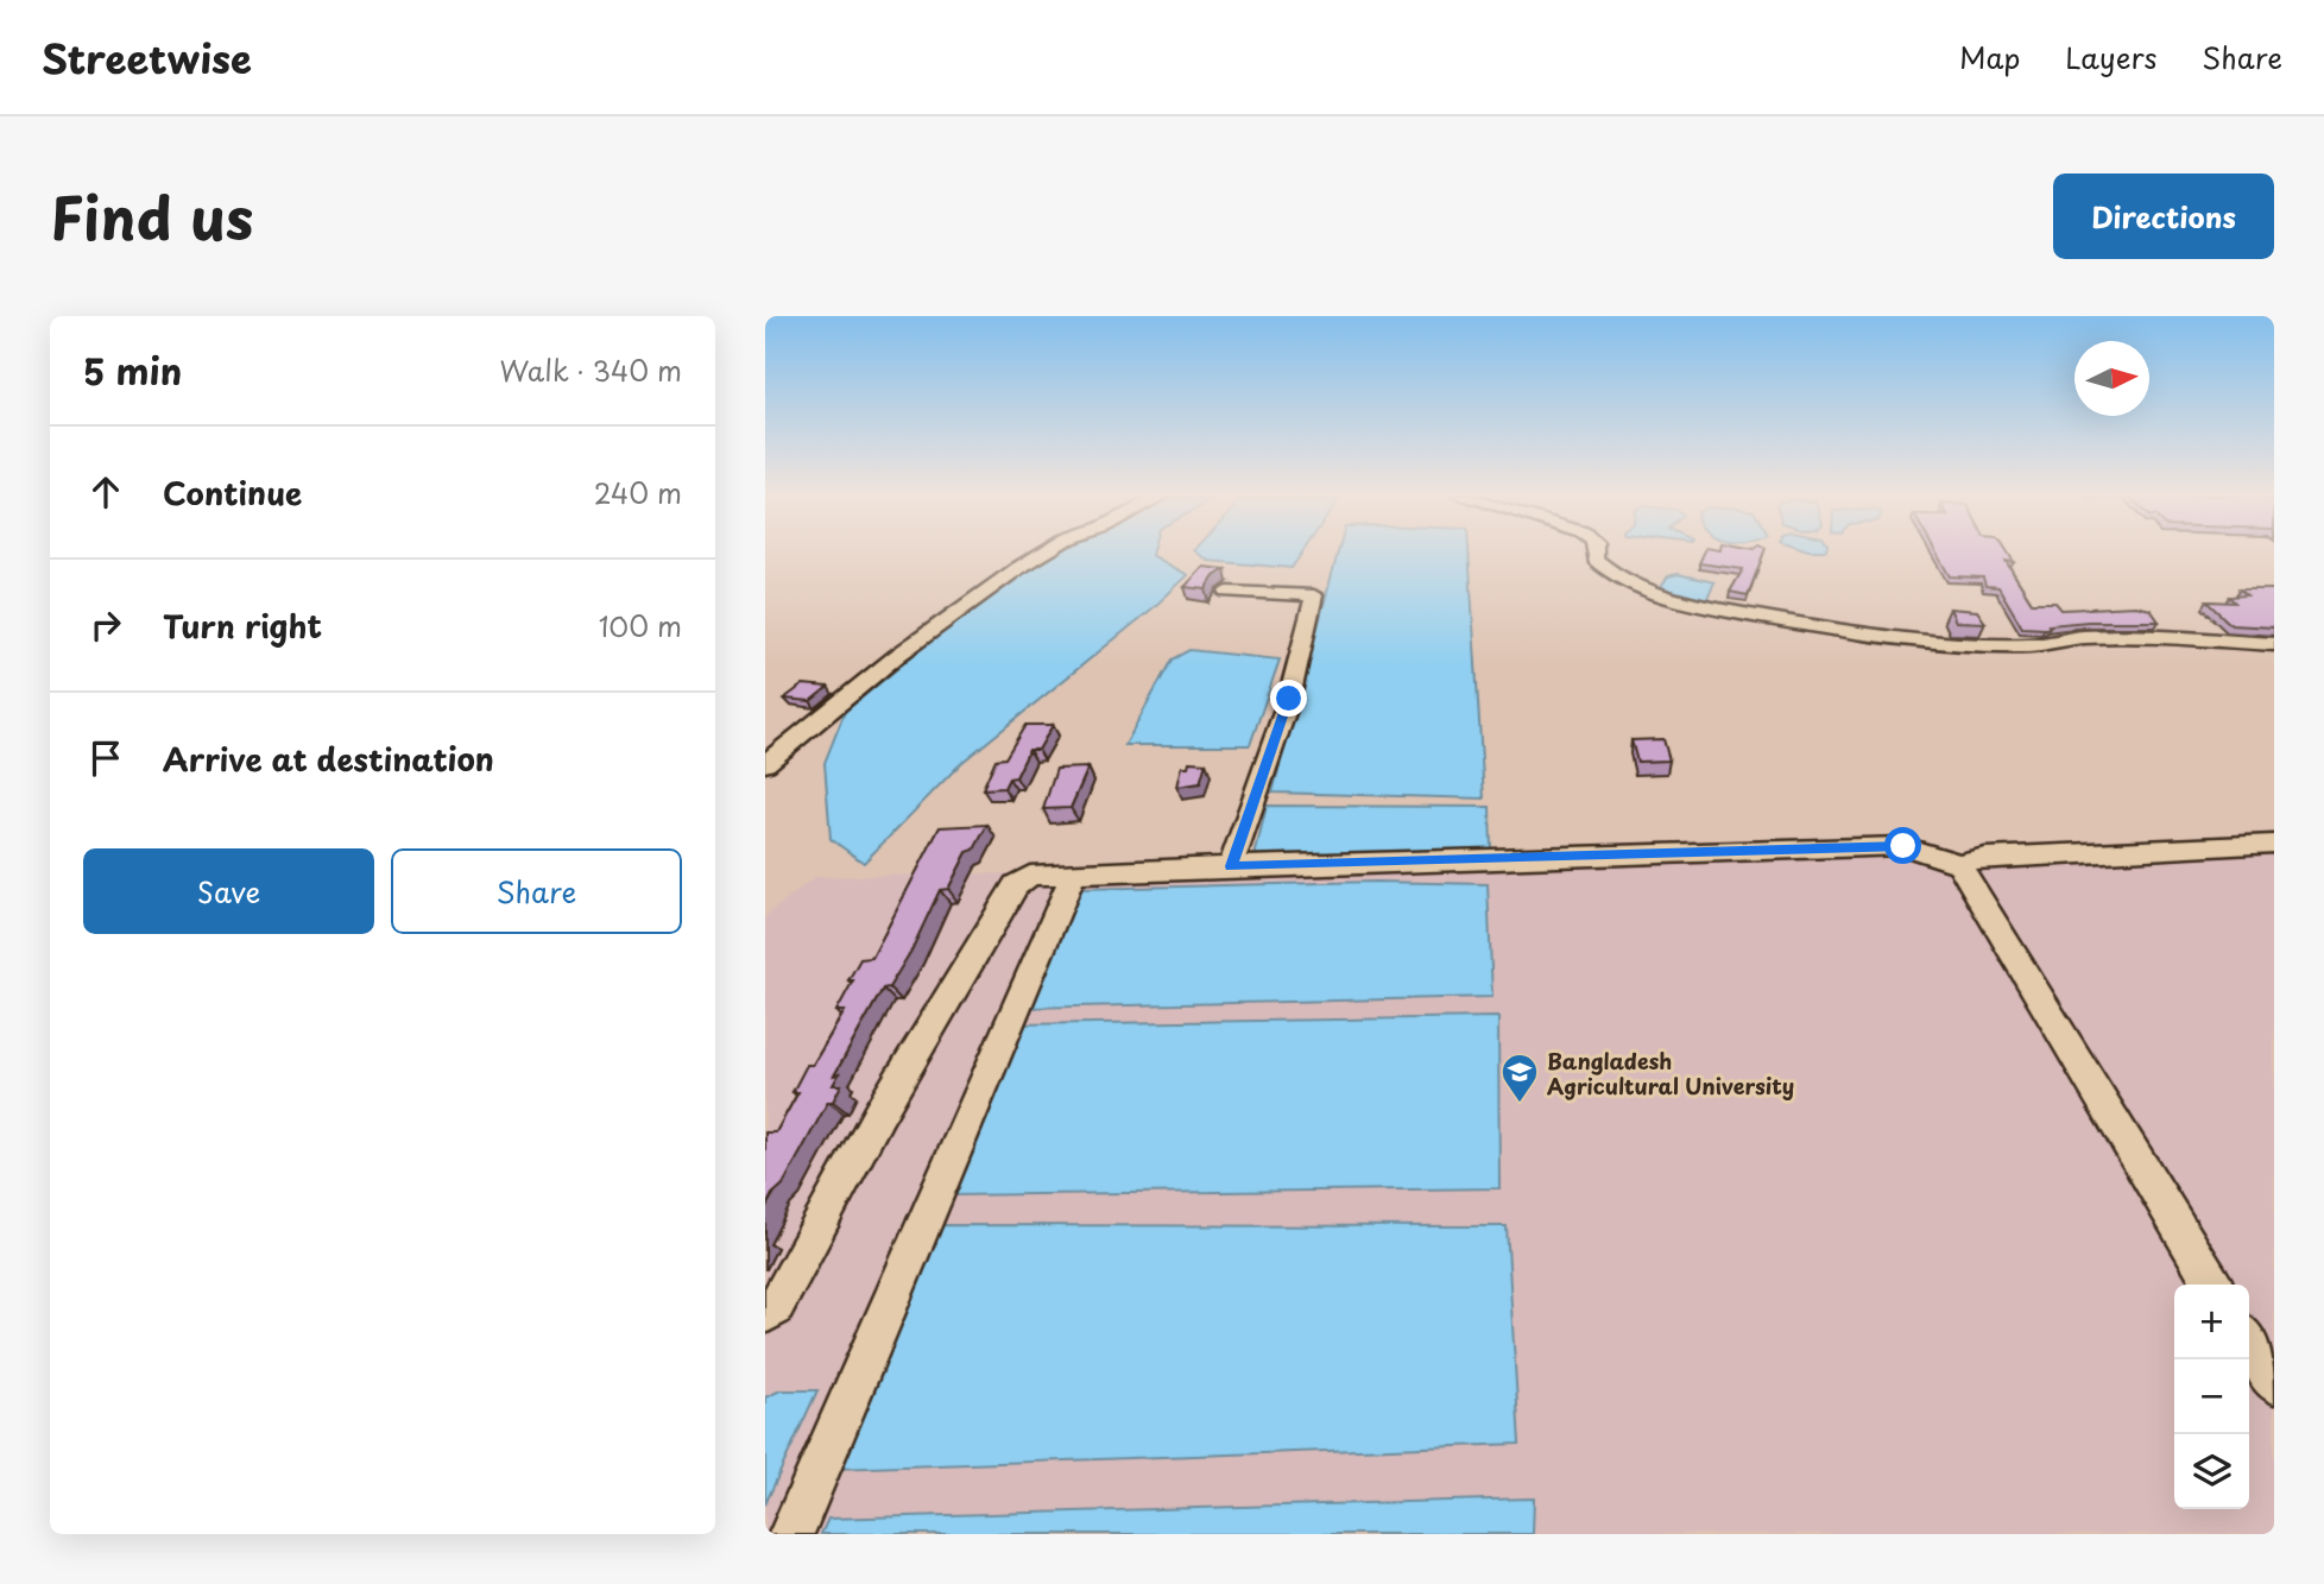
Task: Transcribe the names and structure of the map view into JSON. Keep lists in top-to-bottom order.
{
  "places": {
    "school or university": ["Bangladesh Agricultural University"]
  },
  "north": "right",
  "page": {
    "header": "Streetwise",
    "nav": ["Map", "Layers", "Share"],
    "title": "Find us",
    "buttons": [
      "Directions",
      ["Save", "Share"]
    ],
    "heading": ["5 min", "Walk · 340 m"],
    "list": [
      ["Continue", "240 m"],
      ["Turn right", "100 m"],
      "Arrive at destination"
    ],
    "map_buttons": ["+", "−"]
  }
}
